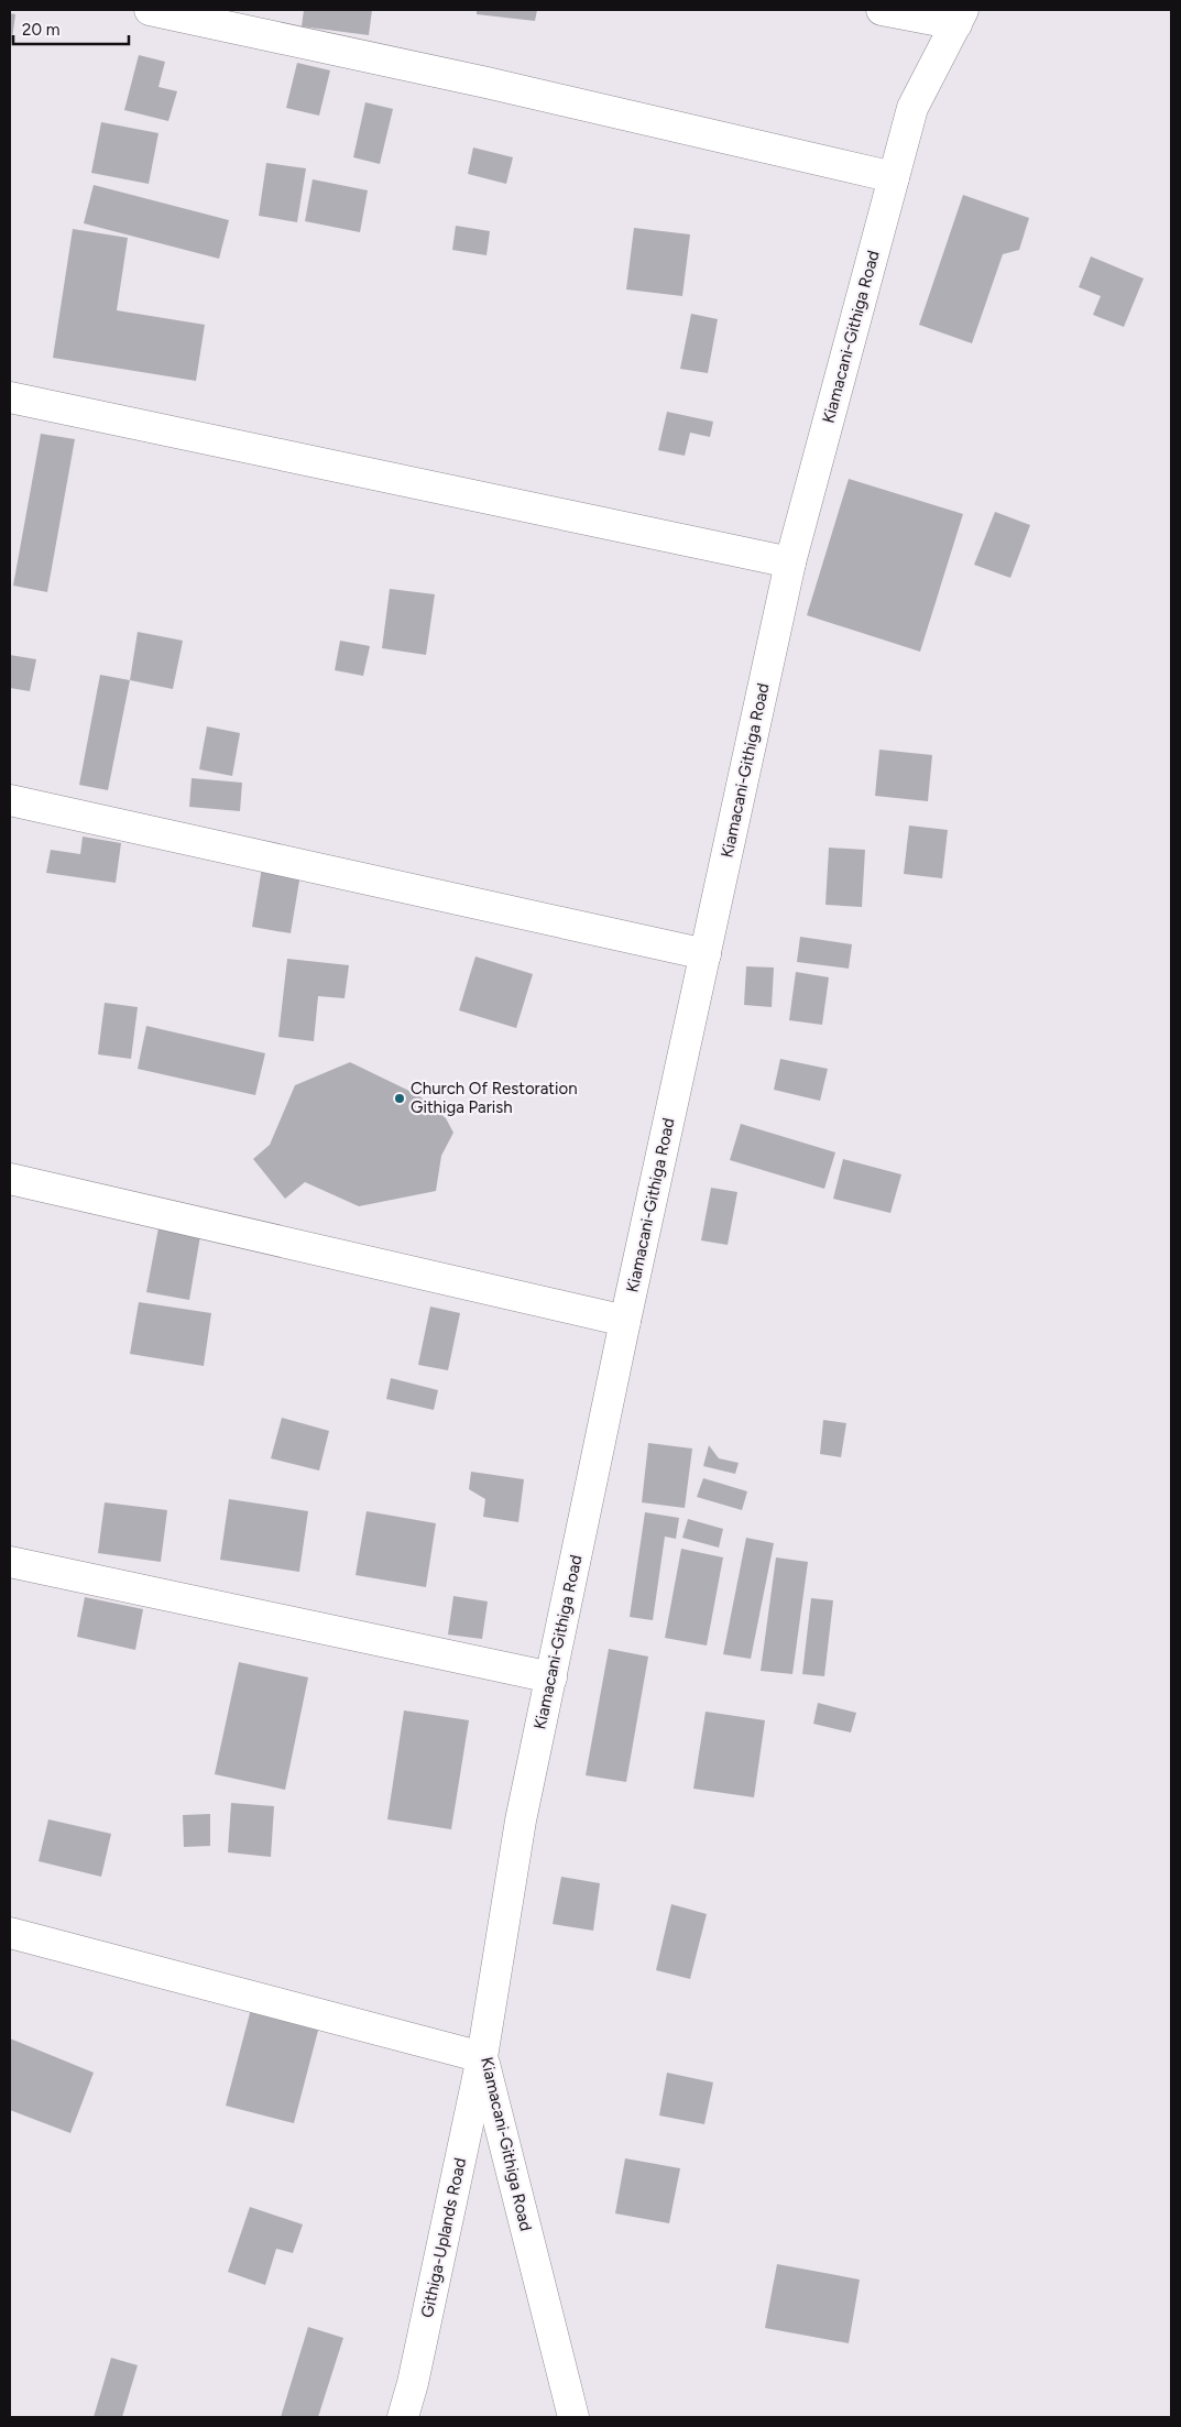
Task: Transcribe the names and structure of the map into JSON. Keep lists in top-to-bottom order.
{
  "streets": {
    "street": ["Kiamacani-Githiga Road", "Githiga-Uplands Road"]
  },
  "crossings": [
    ["Kiamacani-Githiga Road", "Githiga-Uplands Road"]
  ],
  "places": ["Church Of Restoration Githiga Parish"],
  "scale_bar": "20 m"
}
